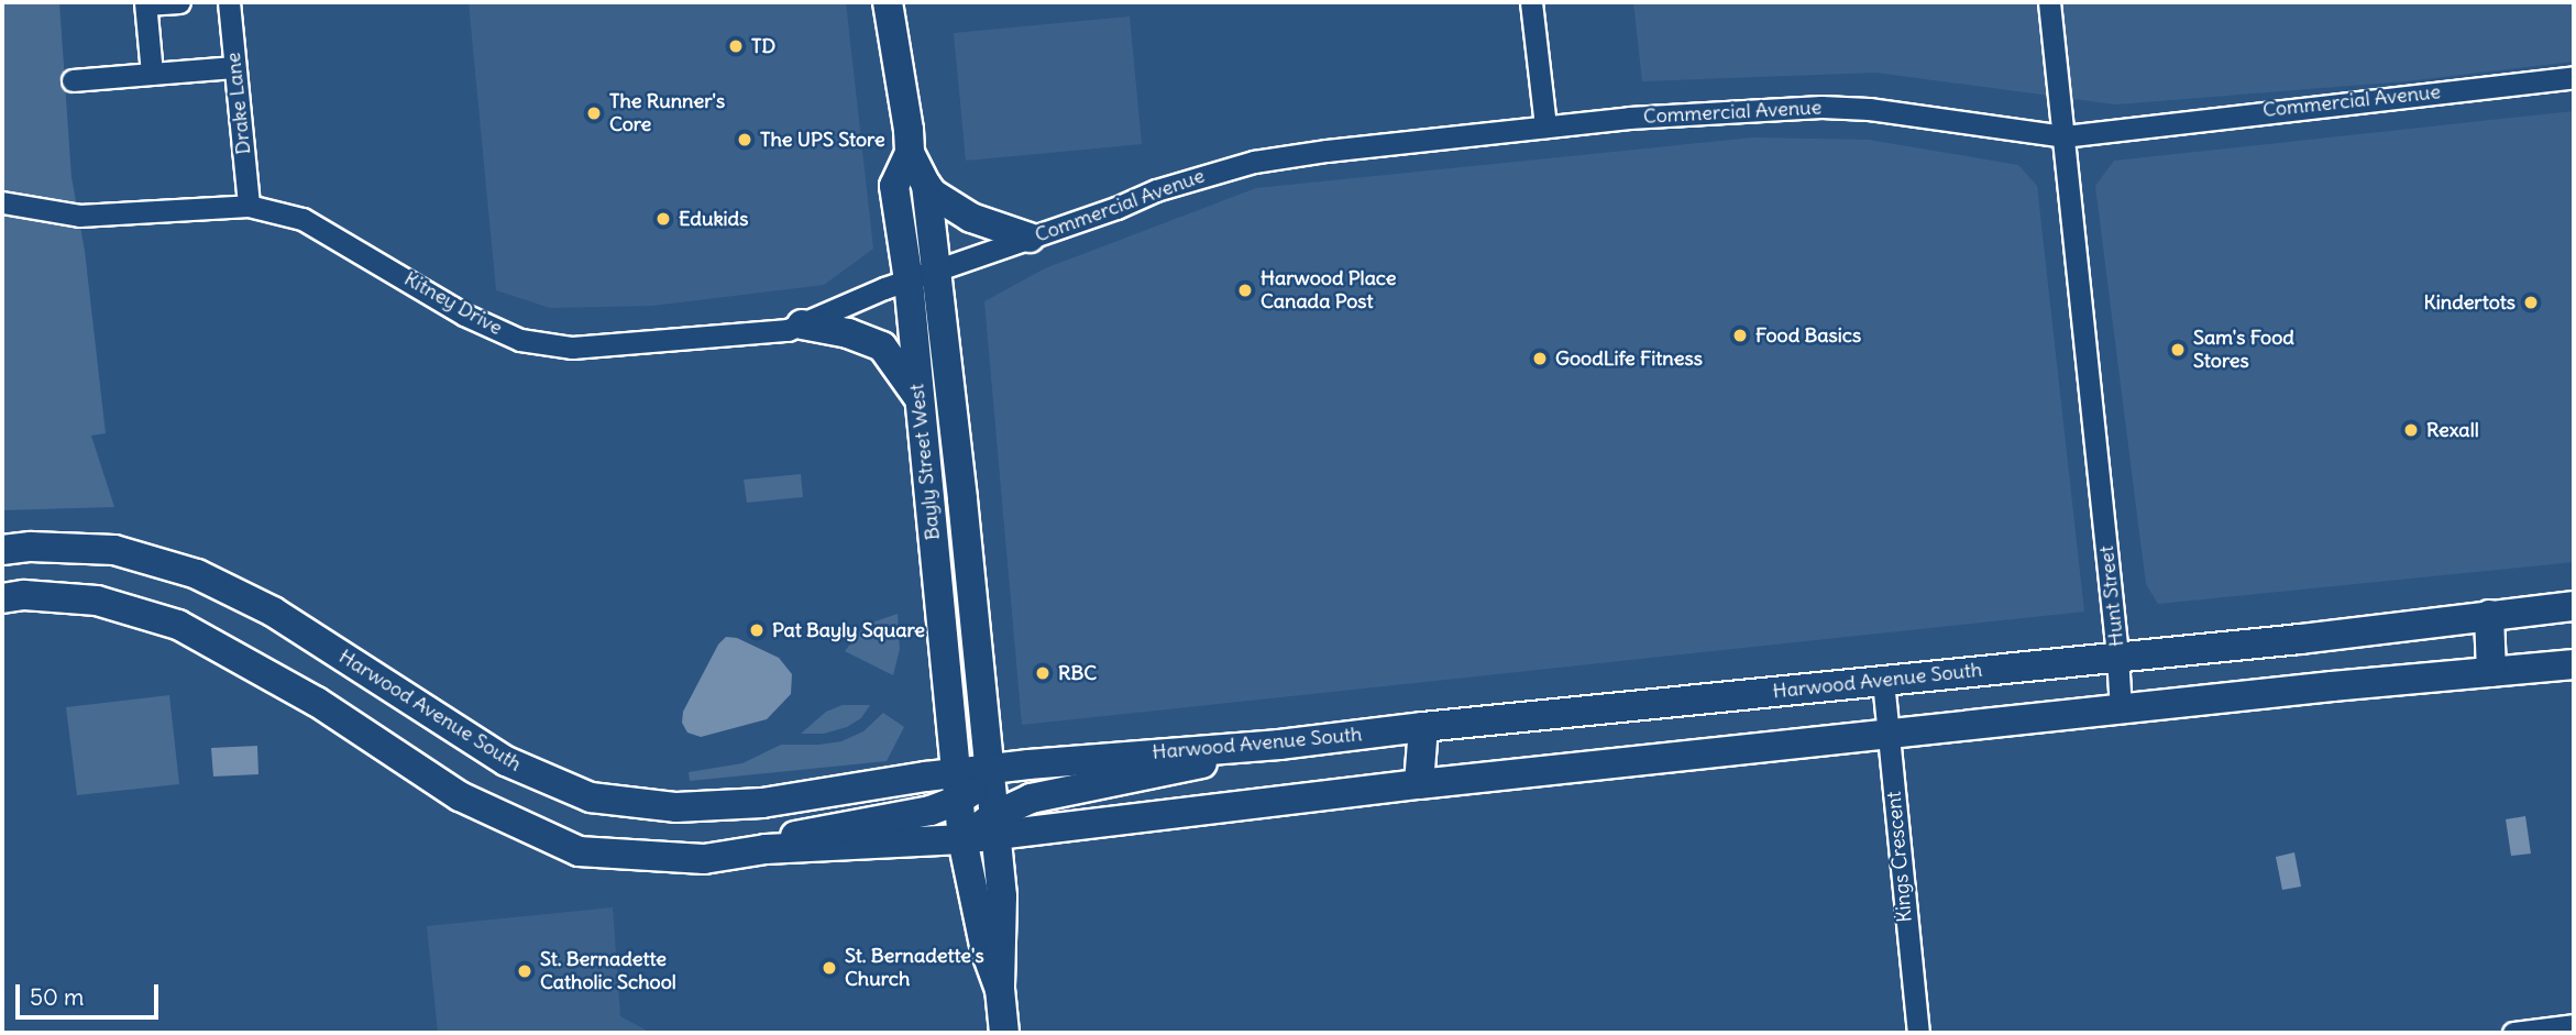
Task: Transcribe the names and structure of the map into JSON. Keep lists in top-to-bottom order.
{
  "streets": {
    "main road": ["Bayly Street West", "Harwood Avenue South"],
    "street": [
      "Commercial Avenue",
      "Drake Lane",
      "Kitney Drive",
      "Hunt Street",
      "Kings Crescent"
    ]
  },
  "crossings": [
    ["Commercial Avenue", "Kitney Drive"],
    ["Commercial Avenue", "Bayly Street West"],
    ["Commercial Avenue", "Hunt Street"],
    ["Drake Lane", "Kitney Drive"],
    ["Kitney Drive", "Bayly Street West"],
    ["Bayly Street West", "Harwood Avenue South"],
    ["Hunt Street", "Harwood Avenue South"],
    ["Harwood Avenue South", "Kings Crescent"]
  ],
  "places": [
    "TD",
    "The Runner's Core",
    "The UPS Store",
    "Edukids",
    "Harwood Place Canada Post",
    "Kindertots",
    "Food Basics",
    "Sam's Food Stores",
    "GoodLife Fitness",
    "Rexall",
    "Pat Bayly Square",
    "RBC",
    "St. Bernadette's Church",
    "St. Bernadette Catholic School"
  ],
  "scale_bar": "50 m"
}
